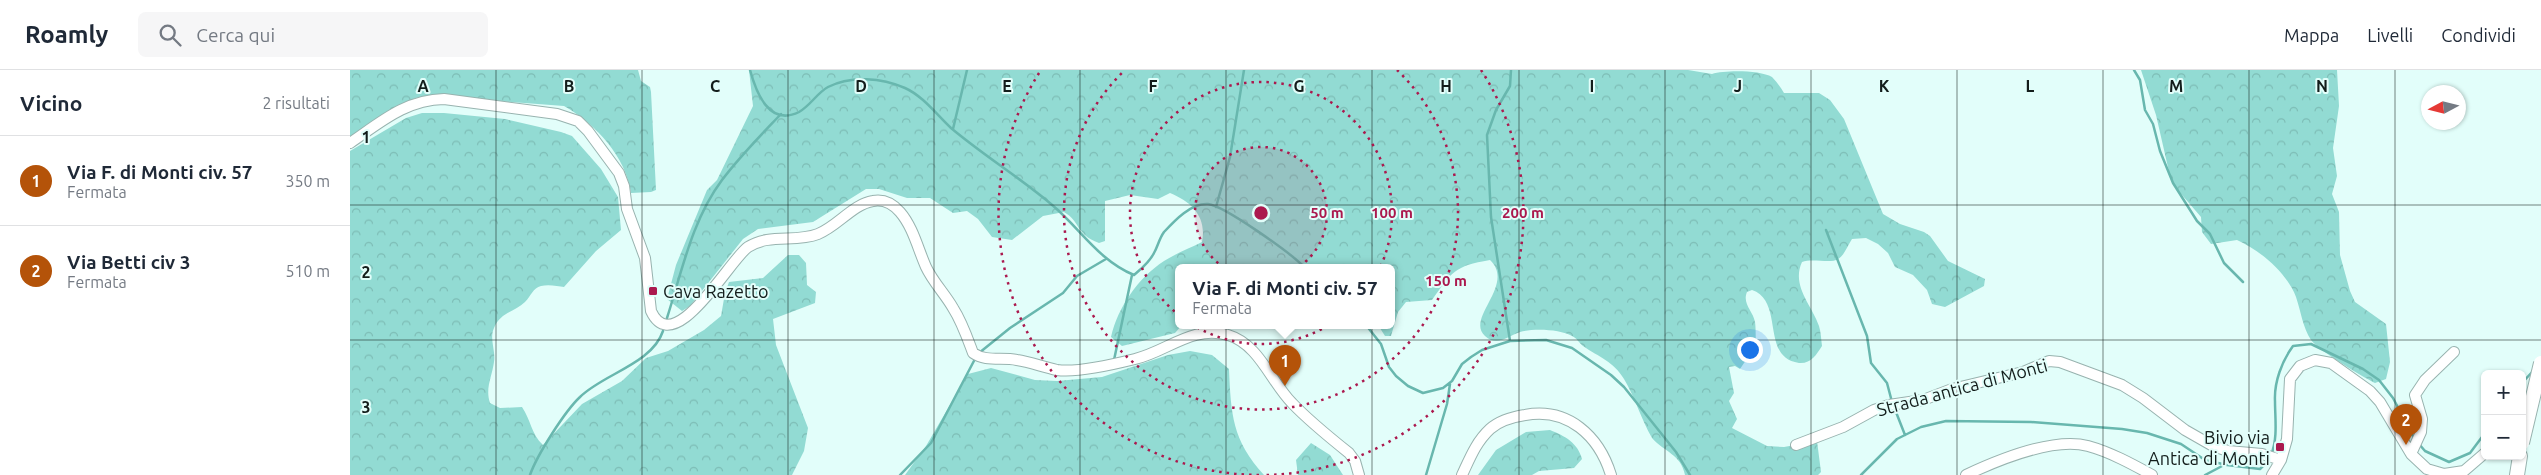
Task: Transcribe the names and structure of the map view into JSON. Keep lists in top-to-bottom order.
{
  "streets": {
    "street": ["Strada antica di Monti"]
  },
  "places": {
    "transit": ["Cava Razetto", "Bivio via Antica di Monti"]
  },
  "north": "left",
  "page": {
    "header": "Roamly",
    "search": "Cerca qui",
    "nav": ["Mappa", "Livelli", "Condividi"],
    "heading": ["Vicino", "2 risultati"],
    "list": [
      {
        "mark": "1",
        "name": "Via F. di Monti civ. 57",
        "note": "Fermata",
        "value": "350 m"
      },
      {
        "mark": "2",
        "name": "Via Betti civ 3",
        "note": "Fermata",
        "value": "510 m"
      }
    ],
    "popup": ["Via F. di Monti civ. 57", "Fermata"],
    "pins": ["1", "2"],
    "map_buttons": ["+", "−"]
  },
  "grid": {
    "columns": [
      "A",
      "B",
      "C",
      "D",
      "E",
      "F",
      "G",
      "H",
      "I",
      "J",
      "K",
      "L",
      "M",
      "N"
    ],
    "rows": ["1", "2", "3"]
  },
  "rings": [
    "50 m",
    "100 m",
    "200 m",
    "150 m"
  ]
}
